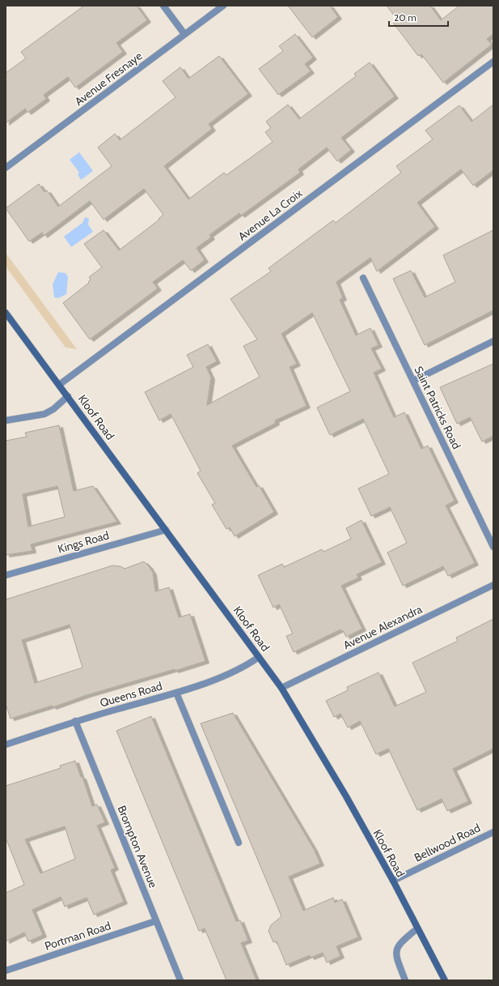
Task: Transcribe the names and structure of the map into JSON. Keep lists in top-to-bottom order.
{
  "streets": {
    "main road": ["Kloof Road"],
    "street": [
      "Avenue Fresnaye",
      "Avenue La Croix",
      "Saint Patricks Road",
      "Kings Road",
      "Avenue Alexandra",
      "Queens Road",
      "Bellwood Road",
      "Brompton Avenue",
      "Portman Road"
    ]
  },
  "crossings": [
    ["Avenue La Croix", "Kloof Road"],
    ["Kloof Road", "Kings Road"],
    ["Kloof Road", "Avenue Alexandra"],
    ["Kloof Road", "Queens Road"],
    ["Kloof Road", "Bellwood Road"],
    ["Queens Road", "Brompton Avenue"],
    ["Brompton Avenue", "Portman Road"]
  ],
  "scale_bar": "20 m"
}
